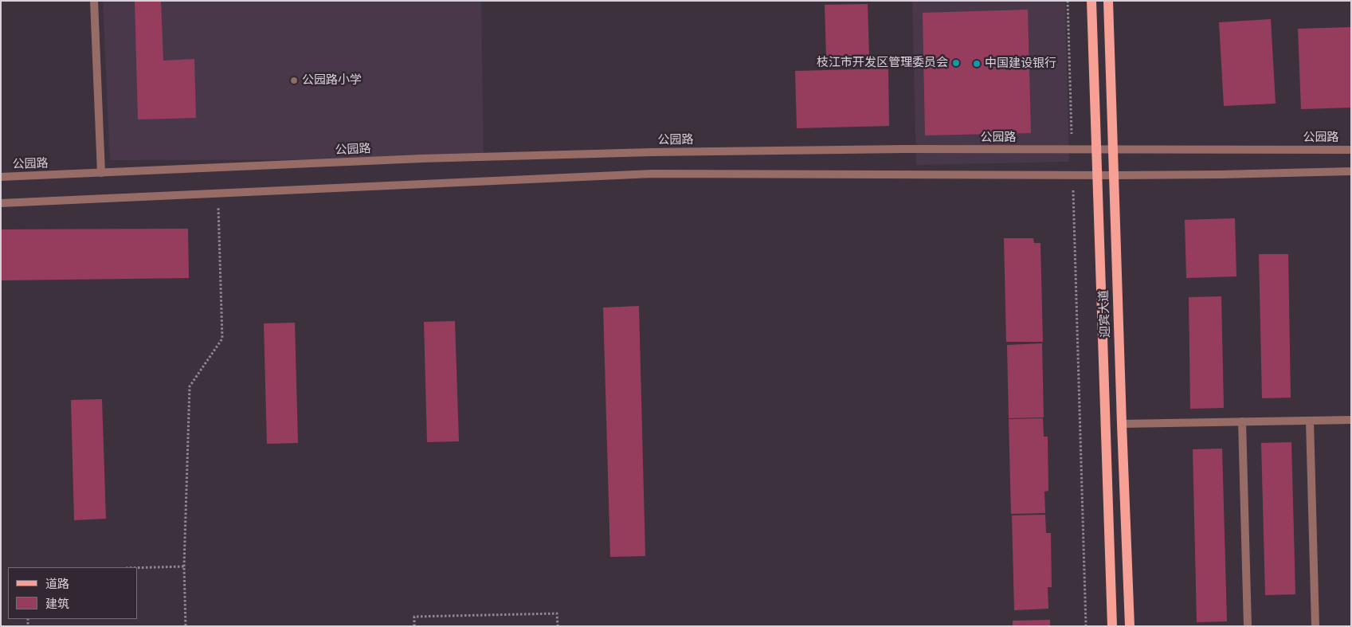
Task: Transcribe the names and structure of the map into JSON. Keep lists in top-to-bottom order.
{
  "streets": {
    "main road": ["迎宾大道"],
    "street": ["公园路"]
  },
  "crossings": [
    ["公园路", "迎宾大道"]
  ],
  "places": ["枝江市开发区管理委员会", "中国建设银行", "公园路小学"],
  "legend": ["道路", "建筑"]
}
